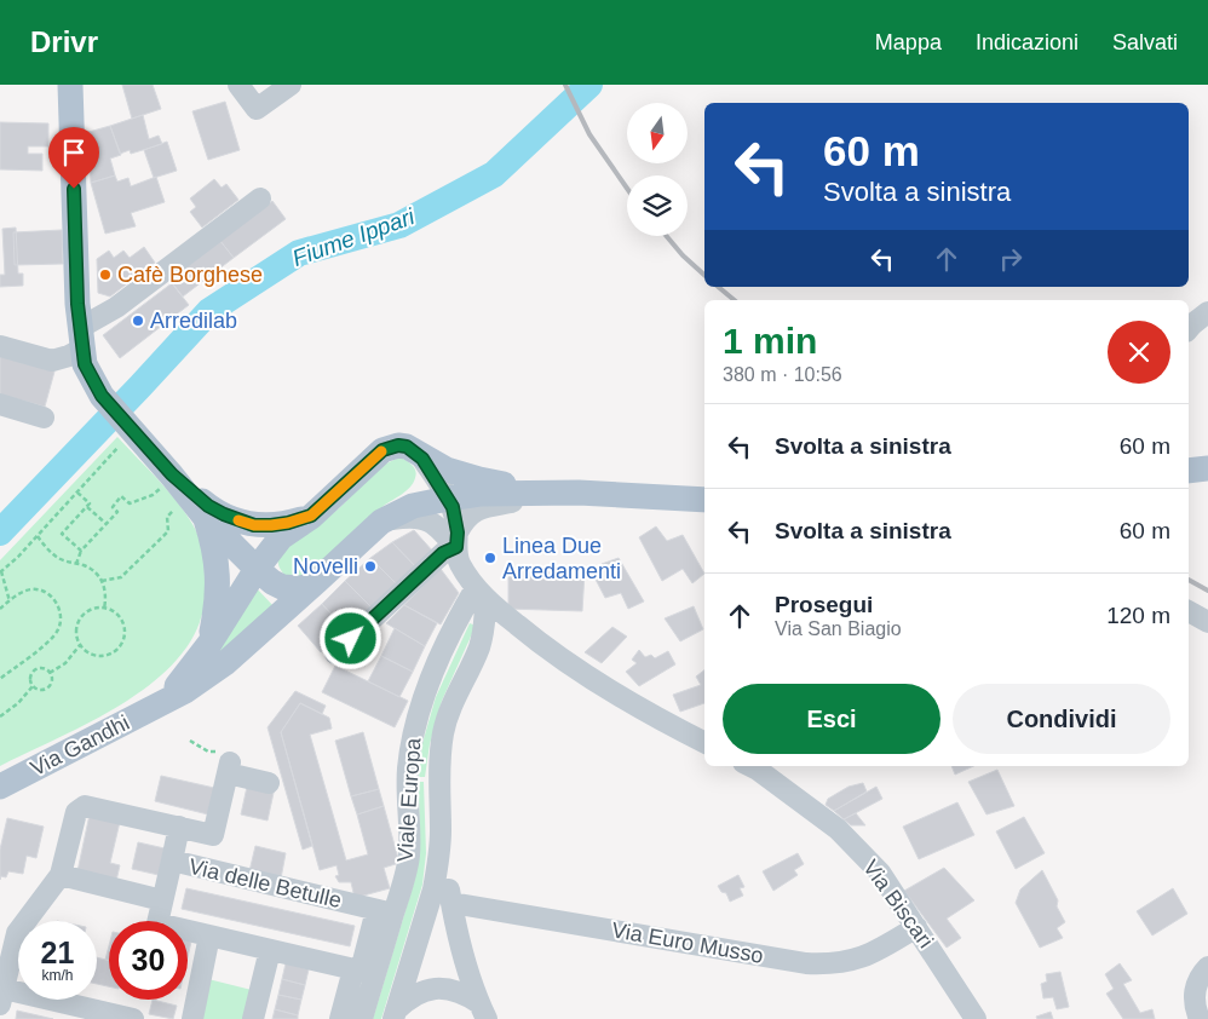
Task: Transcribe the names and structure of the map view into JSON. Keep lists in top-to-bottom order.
{
  "streets": {
    "main road": ["Via Gandhi"],
    "street": [
      "Viale Europa",
      "Via delle Betulle",
      "Via Biscari",
      "Via Euro Musso"
    ]
  },
  "crossings": [
    ["Viale Europa", "Via delle Betulle"],
    ["Via Biscari", "Via Euro Musso"]
  ],
  "water": ["Fiume Ippari"],
  "places": [
    "Cafè Borghese",
    "Arredilab",
    "Linea Due Arredamenti",
    "Novelli"
  ],
  "north": "bottom",
  "page": {
    "header": "Drivr",
    "nav": ["Mappa", "Indicazioni", "Salvati"],
    "turn": ["60 m", "Svolta a sinistra"],
    "heading": ["1 min", "380 m · 10:56"],
    "list": [
      {
        "name": "Svolta a sinistra",
        "value": "60 m"
      },
      {
        "name": "Svolta a sinistra",
        "value": "60 m"
      },
      {
        "name": "Prosegui",
        "note": "Via San Biagio",
        "value": "120 m"
      }
    ],
    "buttons": ["Esci", "Condividi"],
    "speed": "21 km/h",
    "limit": "30"
  }
}
